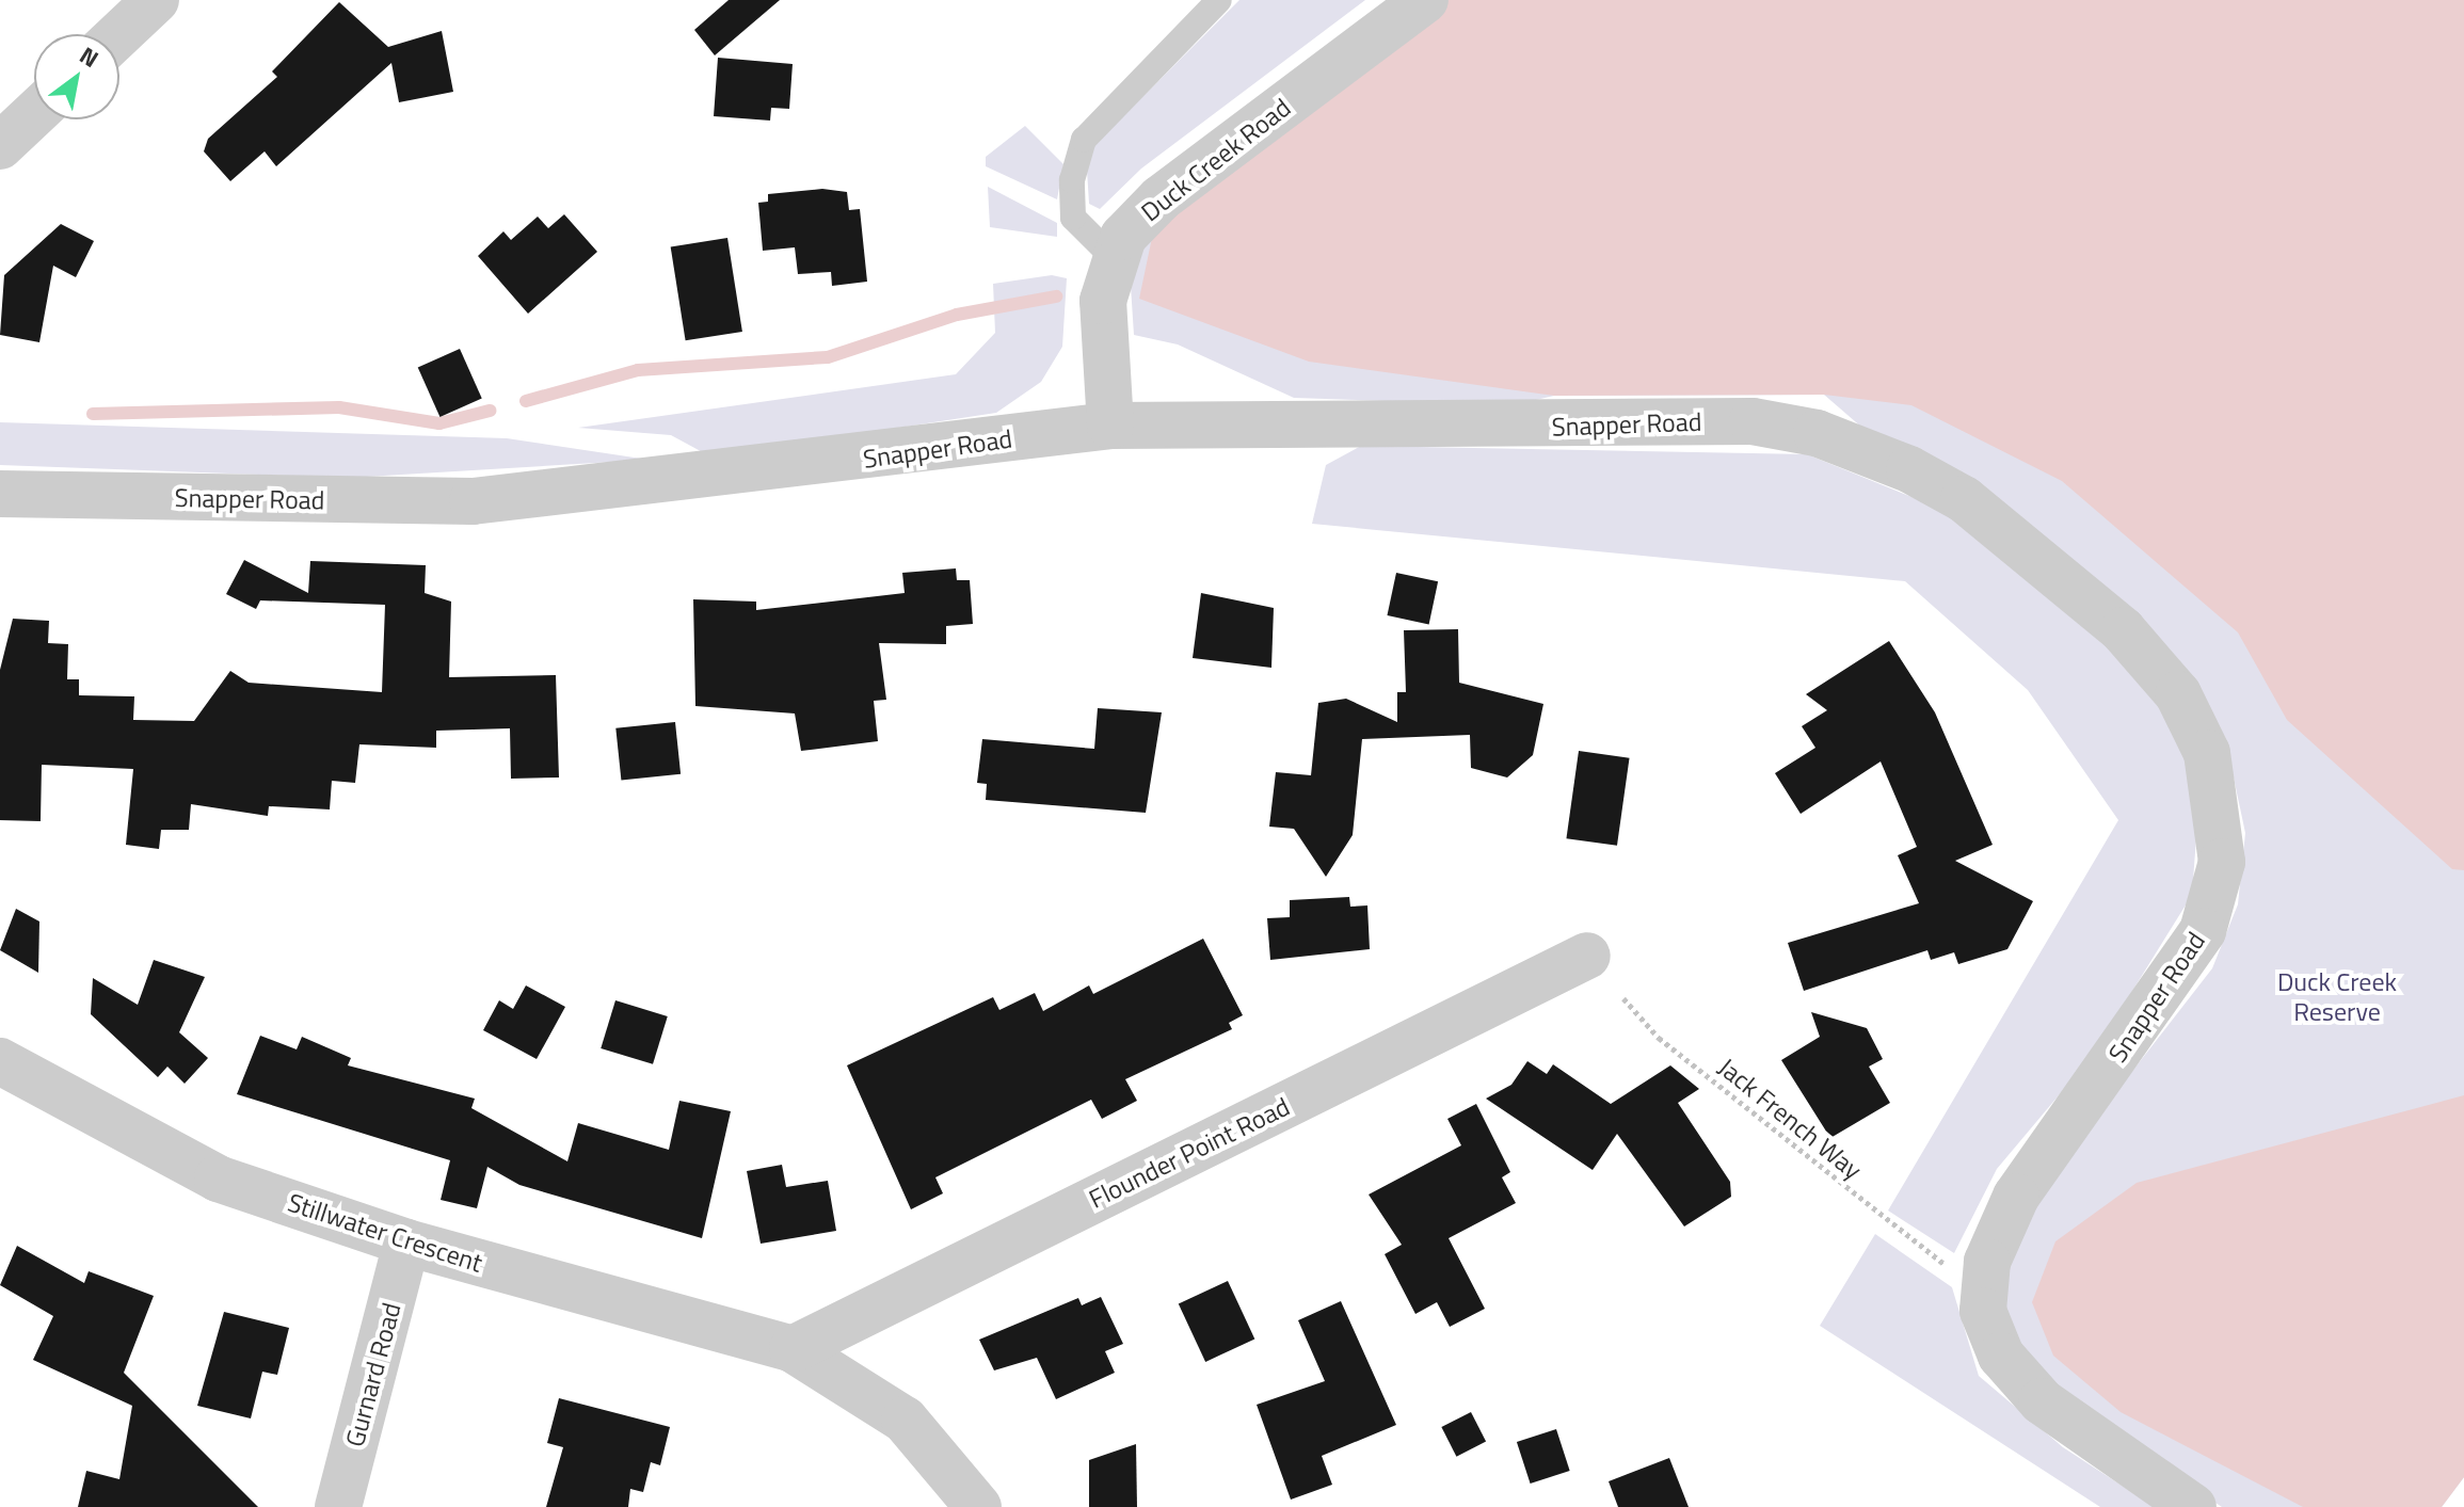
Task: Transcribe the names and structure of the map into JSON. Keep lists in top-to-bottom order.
{
  "streets": {
    "street": [
      "Duck Creek Road",
      "Snapper Road",
      "Flounder Point Road",
      "Stillwater Crescent",
      "Gurnard Road"
    ],
    "path": ["Jack French Way"]
  },
  "crossings": [
    ["Flounder Point Road", "Stillwater Crescent"],
    ["Stillwater Crescent", "Gurnard Road"]
  ],
  "parks": ["Duck Creek Reserve"],
  "north": "top right"
}
